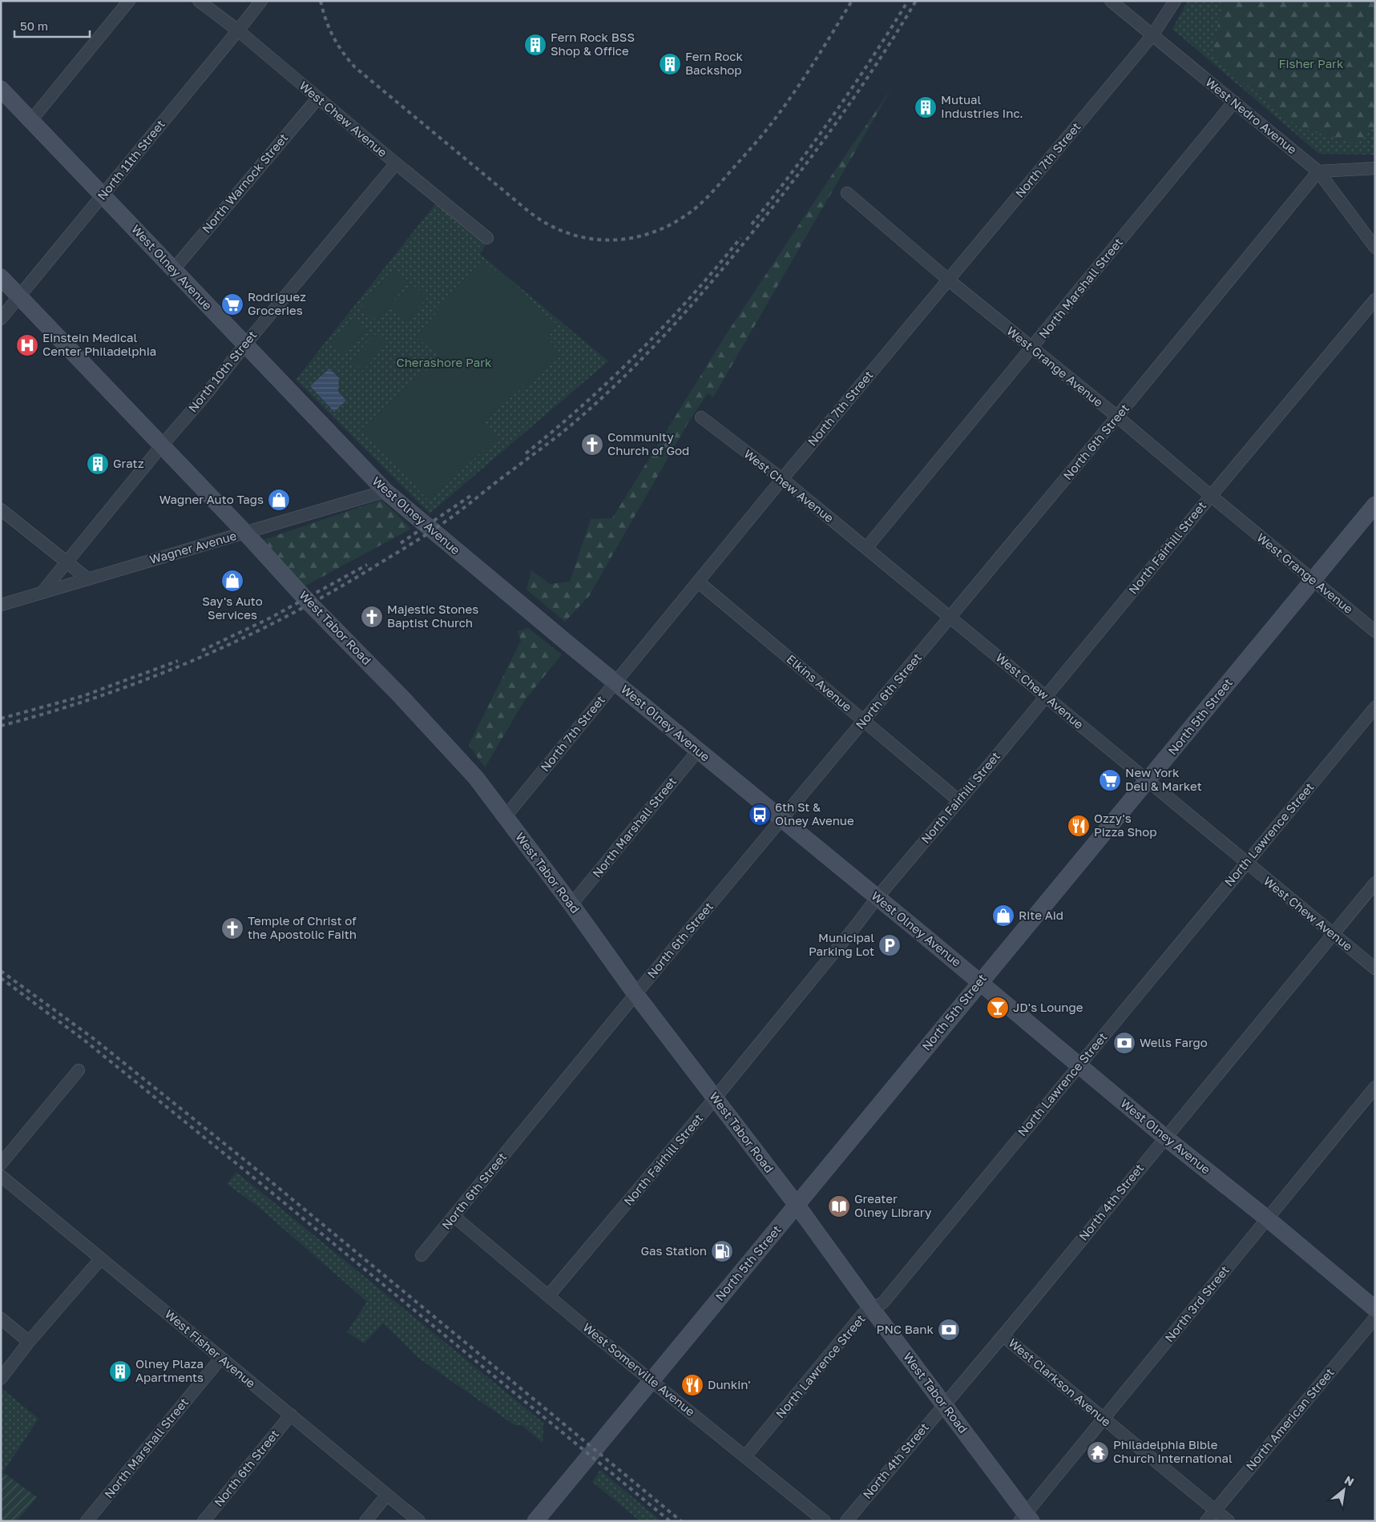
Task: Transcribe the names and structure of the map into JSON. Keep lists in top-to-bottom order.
{
  "streets": {
    "street": [
      "West Nedro Avenue",
      "West Chew Avenue",
      "North 11th Street",
      "North 7th Street",
      "North Warnock Street",
      "West Olney Avenue",
      "North Marshall Street",
      "West Grange Avenue",
      "North 10th Street",
      "North 6th Street",
      "Wagner Avenue",
      "North Fairhill Street",
      "West Tabor Road",
      "Elkins Avenue",
      "North 5th Street",
      "North Lawrence Street",
      "North 4th Street",
      "North 3rd Street",
      "West Fisher Avenue",
      "West Somerville Avenue",
      "West Clarkson Avenue",
      "North American Street"
    ]
  },
  "crossings": [
    ["West Nedro Avenue", "North 7th Street"],
    ["West Nedro Avenue", "North Marshall Street"],
    ["West Nedro Avenue", "North 6th Street"],
    ["West Chew Avenue", "North 11th Street"],
    ["West Chew Avenue", "North 7th Street"],
    ["West Chew Avenue", "North Warnock Street"],
    ["West Chew Avenue", "North Marshall Street"],
    ["West Chew Avenue", "North 10th Street"],
    ["West Chew Avenue", "North 6th Street"],
    ["West Chew Avenue", "North Fairhill Street"],
    ["West Chew Avenue", "North 5th Street"],
    ["West Chew Avenue", "North Lawrence Street"],
    ["West Chew Avenue", "North 4th Street"],
    ["North 11th Street", "West Olney Avenue"],
    ["North 11th Street", "West Tabor Road"],
    ["North 7th Street", "West Olney Avenue"],
    ["North 7th Street", "West Grange Avenue"],
    ["North 7th Street", "West Tabor Road"],
    ["North 7th Street", "Elkins Avenue"],
    ["North Warnock Street", "West Olney Avenue"],
    ["West Olney Avenue", "North Marshall Street"],
    ["West Olney Avenue", "North 10th Street"],
    ["West Olney Avenue", "North 6th Street"],
    ["West Olney Avenue", "Wagner Avenue"],
    ["West Olney Avenue", "North Fairhill Street"],
    ["West Olney Avenue", "North 5th Street"],
    ["West Olney Avenue", "North Lawrence Street"],
    ["West Olney Avenue", "North 4th Street"],
    ["West Olney Avenue", "North 3rd Street"],
    ["North Marshall Street", "West Grange Avenue"],
    ["North Marshall Street", "West Tabor Road"],
    ["North Marshall Street", "West Fisher Avenue"],
    ["West Grange Avenue", "North 6th Street"],
    ["West Grange Avenue", "North Fairhill Street"],
    ["West Grange Avenue", "North 5th Street"],
    ["North 10th Street", "Wagner Avenue"],
    ["North 10th Street", "West Tabor Road"],
    ["North 6th Street", "West Tabor Road"],
    ["North 6th Street", "Elkins Avenue"],
    ["North 6th Street", "West Fisher Avenue"],
    ["North 6th Street", "West Somerville Avenue"],
    ["Wagner Avenue", "West Tabor Road"],
    ["North Fairhill Street", "West Tabor Road"],
    ["North Fairhill Street", "Elkins Avenue"],
    ["North Fairhill Street", "West Somerville Avenue"],
    ["West Tabor Road", "North 5th Street"],
    ["West Tabor Road", "North Lawrence Street"],
    ["West Tabor Road", "North 4th Street"],
    ["West Tabor Road", "North 3rd Street"],
    ["North 5th Street", "West Somerville Avenue"],
    ["North Lawrence Street", "West Somerville Avenue"],
    ["North 4th Street", "West Clarkson Avenue"],
    ["North 3rd Street", "West Clarkson Avenue"],
    ["West Clarkson Avenue", "North American Street"]
  ],
  "parks": ["Fisher Park", "Cherashore Park"],
  "places": {
    "building": [
      "Fern Rock BSS Shop & Office",
      "Fern Rock Backshop",
      "Mutual Industries Inc.",
      "Gratz",
      "Olney Plaza Apartments"
    ],
    "supermarket": ["Rodriguez Groceries", "New York Deli & Market"],
    "hospital": ["Einstein Medical Center Philadelphia"],
    "church": ["Community Church of God", "Majestic Stones Baptist Church", "Temple of Christ of the Apostolic Faith"],
    "shop": ["Wagner Auto Tags", "Say's Auto Services", "Rite Aid"],
    "bus stop": ["6th St & Olney Avenue"],
    "restaurant": ["Ozzy's Pizza Shop", "Dunkin'"],
    "parking": ["Municipal Parking Lot"],
    "bar": ["JD's Lounge"],
    "bank": ["Wells Fargo", "PNC Bank"],
    "library": ["Greater Olney Library"],
    "fuel station": ["Gas Station"],
    "temple": ["Philadelphia Bible Church International"]
  },
  "scale_bar": "50 m",
  "north": "top right"
}
